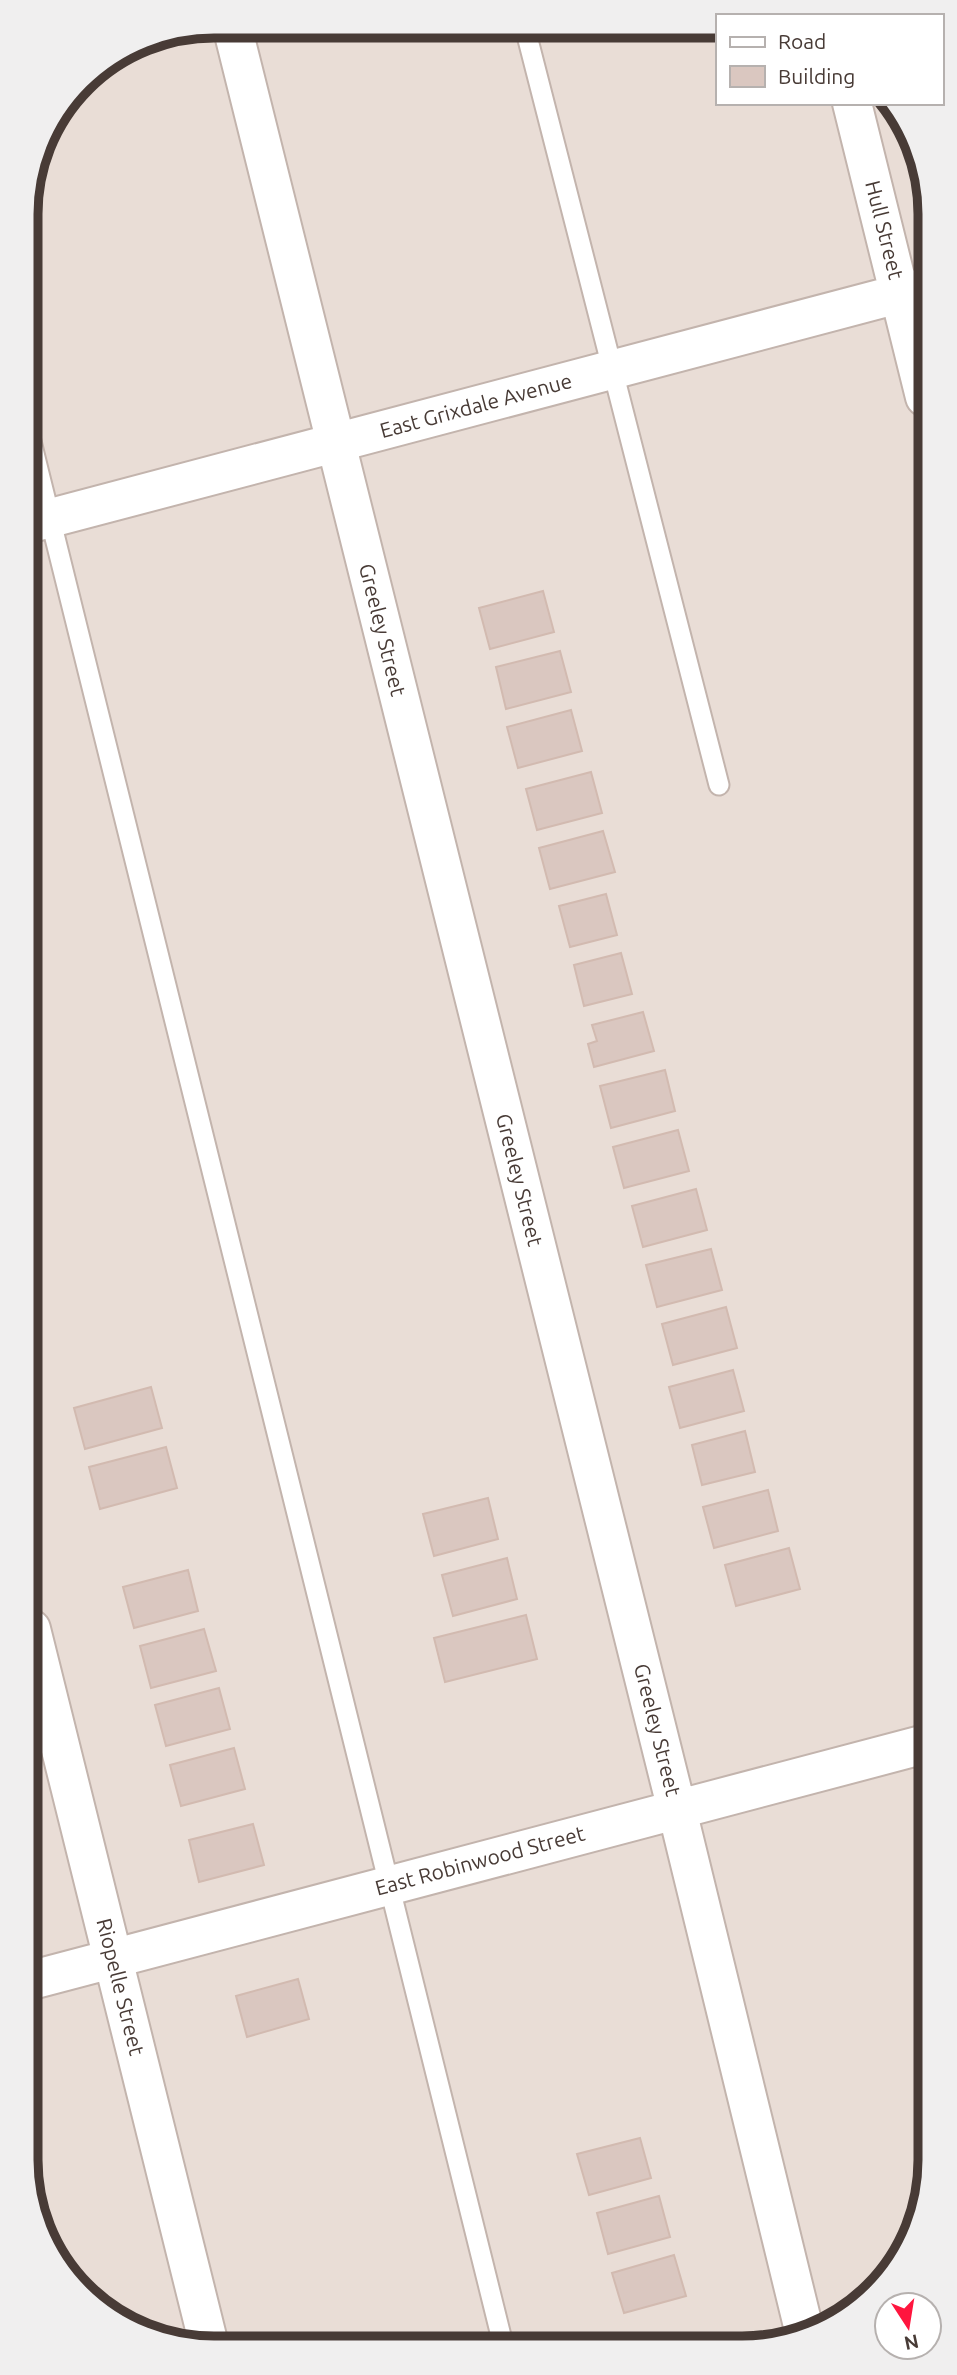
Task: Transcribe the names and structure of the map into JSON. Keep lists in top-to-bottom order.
{
  "streets": {
    "street": [
      "Hull Street",
      "East Grixdale Avenue",
      "Greeley Street",
      "East Robinwood Street",
      "Riopelle Street"
    ]
  },
  "crossings": [
    ["Hull Street", "East Grixdale Avenue"],
    ["East Grixdale Avenue", "Greeley Street"],
    ["Greeley Street", "East Robinwood Street"],
    ["East Robinwood Street", "Riopelle Street"]
  ],
  "legend": ["Road", "Building"],
  "north": "bottom"
}
